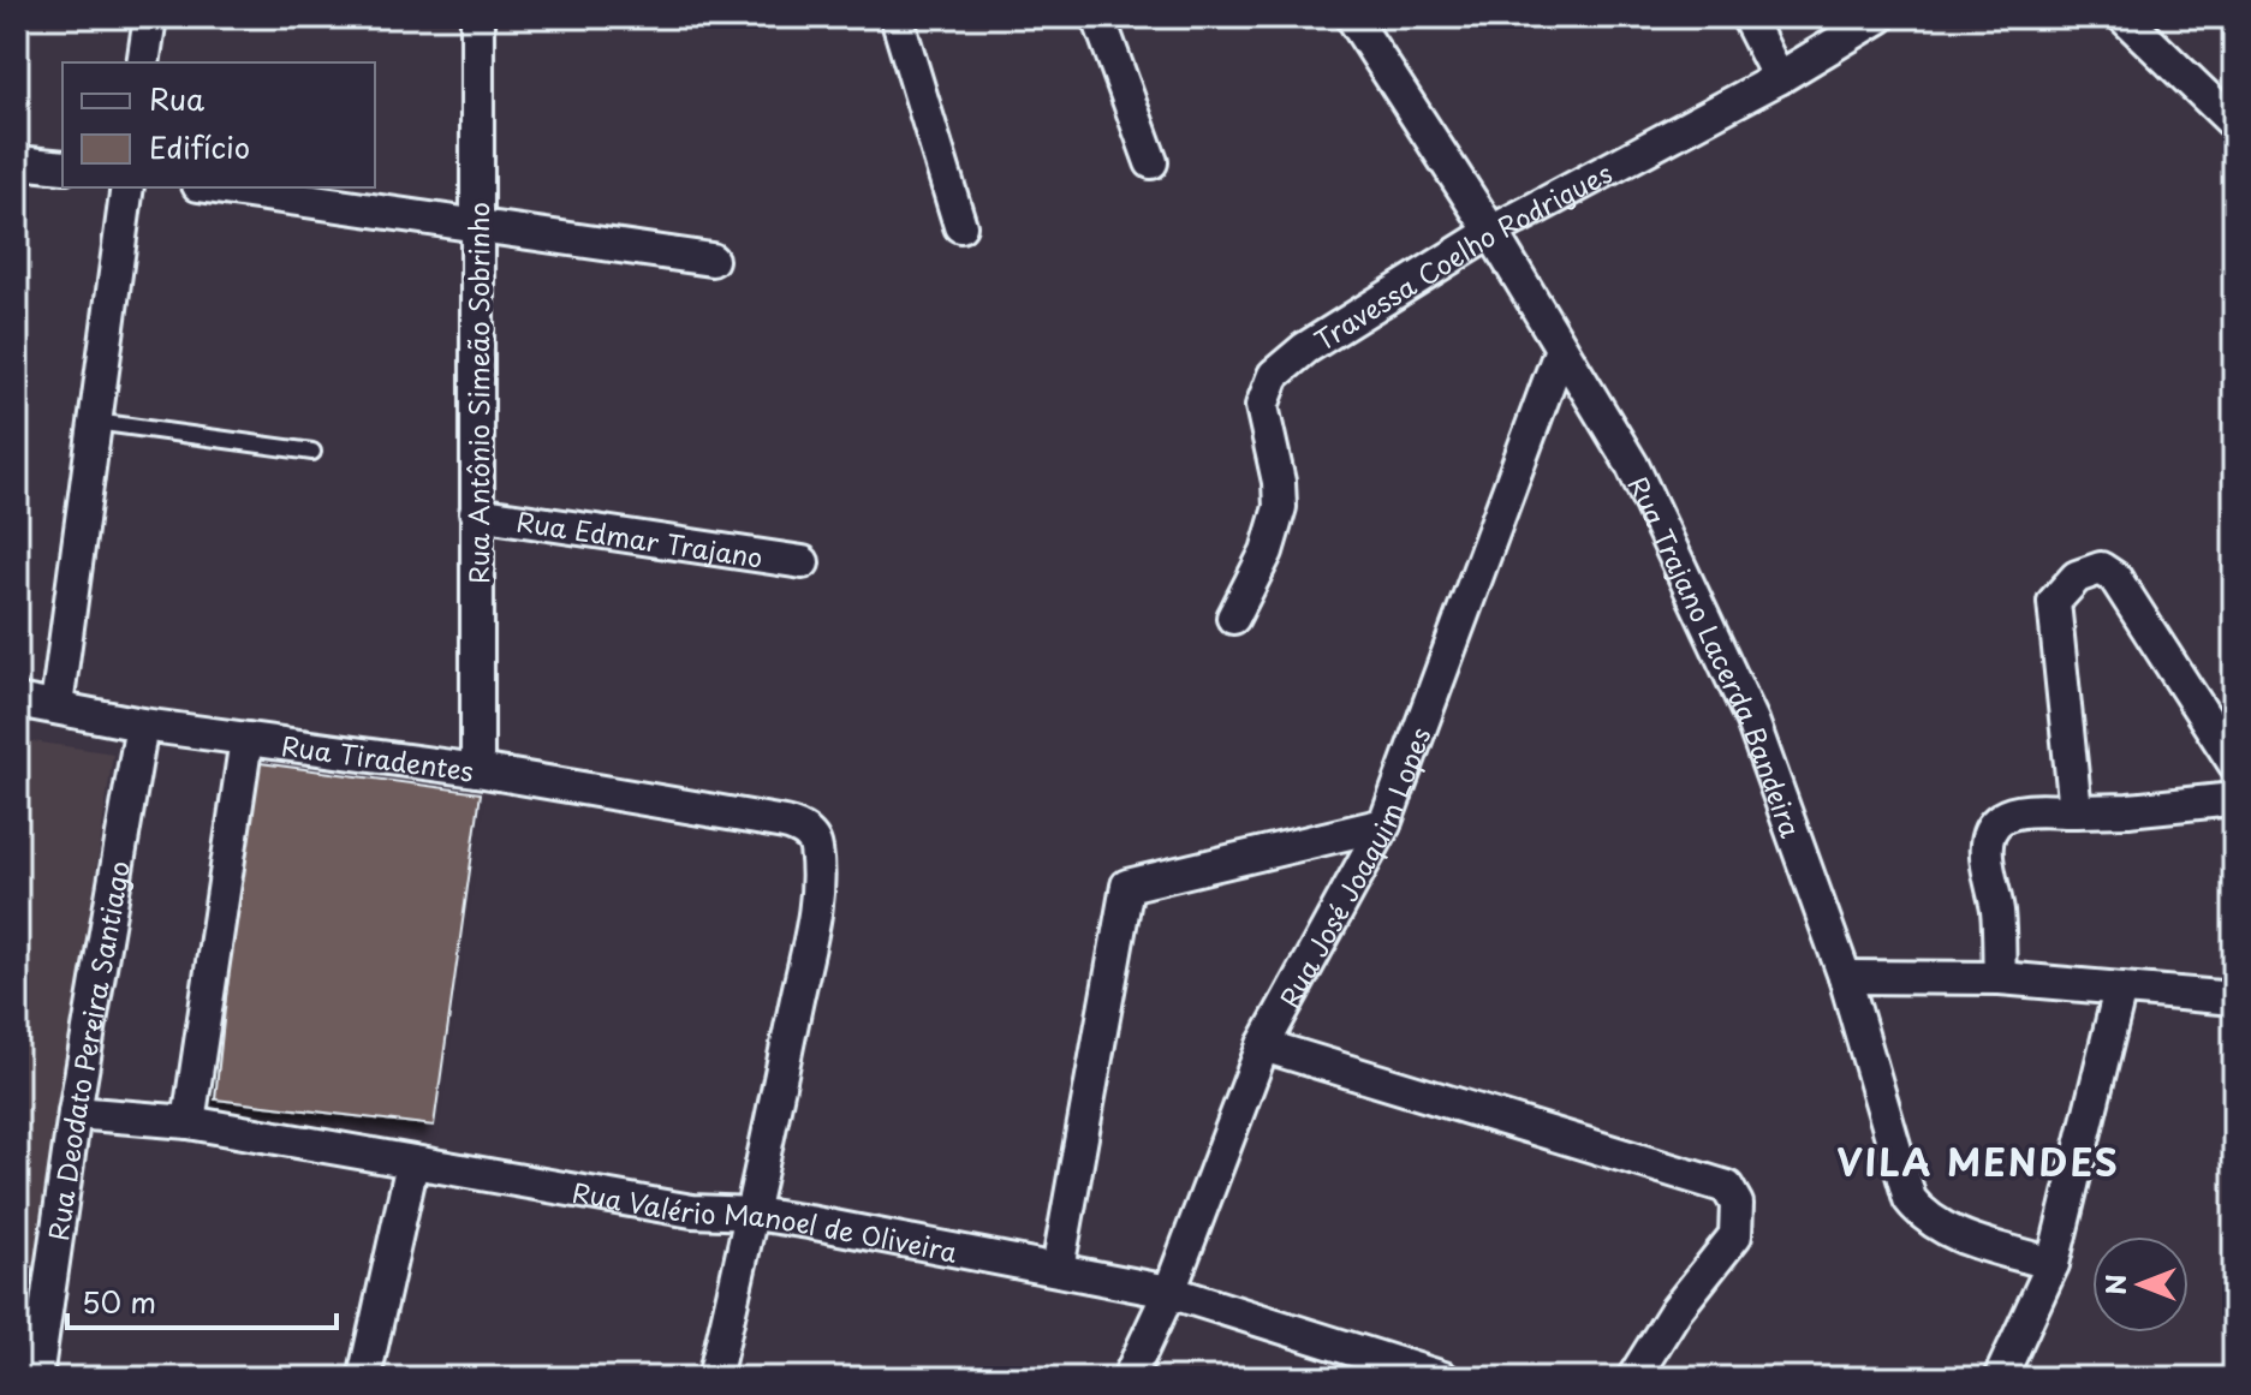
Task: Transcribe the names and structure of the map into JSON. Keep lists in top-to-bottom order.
{
  "streets": {
    "street": [
      "Travessa Coelho Rodrigues",
      "Rua Antônio Simeão Sobrinho",
      "Rua Edmar Trajano",
      "Rua Trajano Lacerda Bandeira",
      "Rua Tiradentes",
      "Rua José Joaquim Lopes",
      "Rua Deodato Pereira Santiago",
      "Rua Valério Manoel de Oliveira"
    ]
  },
  "crossings": [
    ["Travessa Coelho Rodrigues", "Rua Trajano Lacerda Bandeira"],
    ["Rua Antônio Simeão Sobrinho", "Rua Edmar Trajano"],
    ["Rua Antônio Simeão Sobrinho", "Rua Tiradentes"],
    ["Rua Trajano Lacerda Bandeira", "Rua José Joaquim Lopes"],
    ["Rua Tiradentes", "Rua Deodato Pereira Santiago"],
    ["Rua Tiradentes", "Rua Valério Manoel de Oliveira"],
    ["Rua José Joaquim Lopes", "Rua Valério Manoel de Oliveira"],
    ["Rua Deodato Pereira Santiago", "Rua Valério Manoel de Oliveira"]
  ],
  "districts": ["VILA MENDES"],
  "legend": ["Rua", "Edifício"],
  "scale_bar": "50 m",
  "north": "left"
}
